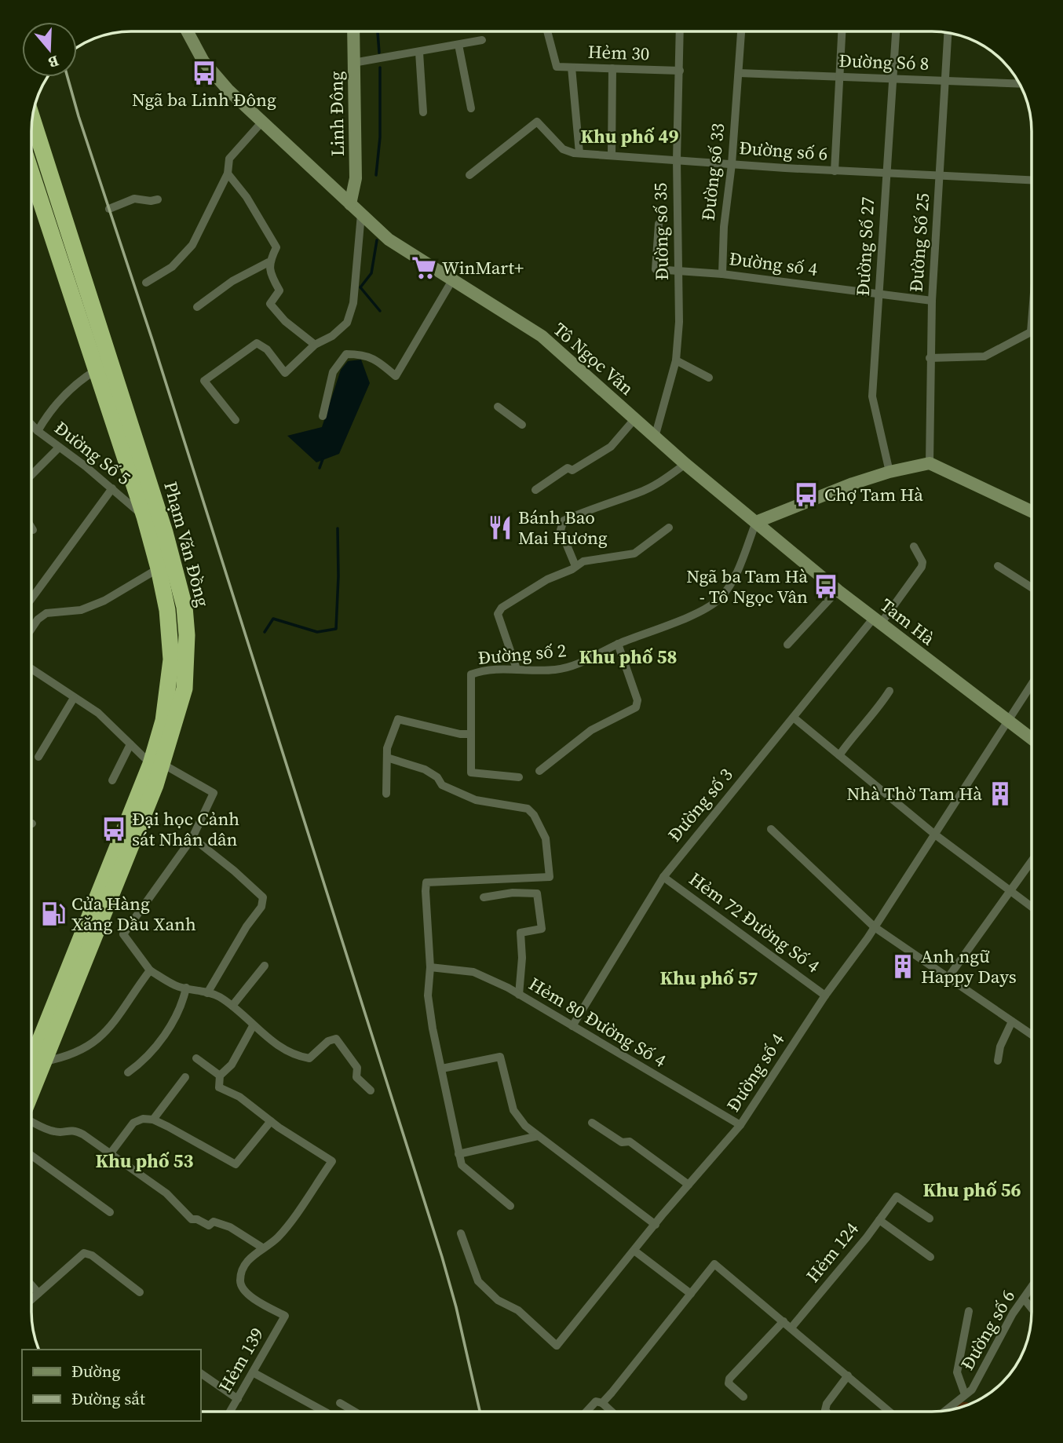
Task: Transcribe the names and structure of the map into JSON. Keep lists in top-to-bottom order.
{
  "streets": {
    "highway": ["Phạm Văn Đồng"],
    "main road": ["Linh Đông", "Tô Ngọc Vân", "Tam Hà"],
    "street": [
      "Hẻm 30",
      "Đường Só 8",
      "Đường số 6",
      "Đường số 33",
      "Đường số 35",
      "Đường Số 25",
      "Đường Số 27",
      "Đường số 4",
      "Đường Số 5",
      "Đường số 2",
      "Đường số 3",
      "Hẻm 72 Đường Số 4",
      "Hẻm 80 Đường Số 4",
      "Hẻm 124",
      "Hẻm 139"
    ]
  },
  "crossings": [
    ["Hẻm 30", "Đường số 35"],
    ["Đường Só 8", "Đường số 33"],
    ["Đường Só 8", "Đường Số 25"],
    ["Đường Só 8", "Đường Số 27"],
    ["Linh Đông", "Tô Ngọc Vân"],
    ["Đường số 6", "Đường số 33"],
    ["Đường số 6", "Đường số 35"],
    ["Đường số 6", "Đường Số 25"],
    ["Đường số 6", "Đường Số 27"],
    ["Đường số 33", "Đường số 4"],
    ["Đường số 35", "Đường số 4"],
    ["Đường số 35", "Tô Ngọc Vân"],
    ["Đường Số 25", "Đường số 4"],
    ["Đường Số 27", "Đường số 4"],
    ["Đường số 4", "Tam Hà"],
    ["Đường số 4", "Hẻm 72 Đường Số 4"],
    ["Đường số 4", "Hẻm 80 Đường Số 4"],
    ["Tô Ngọc Vân", "Tam Hà"],
    ["Tô Ngọc Vân", "Đường số 2"],
    ["Đường Số 5", "Phạm Văn Đồng"],
    ["Tam Hà", "Đường số 2"],
    ["Tam Hà", "Đường số 3"],
    ["Đường số 3", "Hẻm 72 Đường Số 4"],
    ["Đường số 3", "Hẻm 80 Đường Số 4"]
  ],
  "districts": [
    "Khu phố 49",
    "Khu phố 58",
    "Khu phố 57",
    "Khu phố 53",
    "Khu phố 56"
  ],
  "places": {
    "bus stop": [
      "Ngã ba Linh Đông",
      "Chợ Tam Hà",
      "Ngã ba Tam Hà - Tô Ngọc Vân",
      "Đại học Cảnh sát Nhân dân"
    ],
    "supermarket": ["WinMart+"],
    "restaurant": ["Bánh Bao Mai Hương"],
    "building": ["Nhà Thờ Tam Hà", "Anh ngữ Happy Days"],
    "fuel station": ["Cửa Hàng Xăng Dầu Xanh"]
  },
  "legend": ["Đường", "Đường sắt"],
  "north": "bottom"
}
